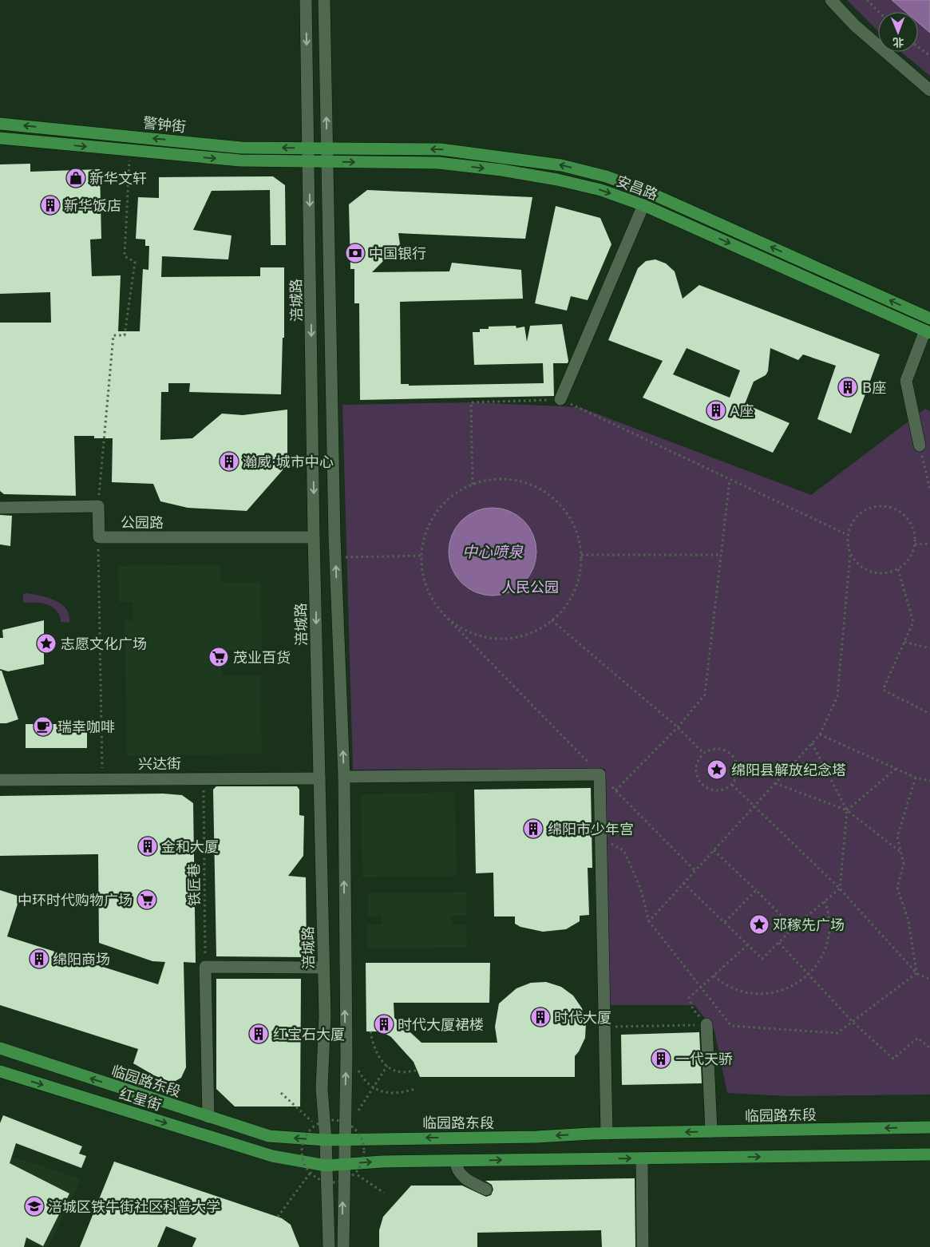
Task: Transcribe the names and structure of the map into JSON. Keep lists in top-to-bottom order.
{
  "streets": {
    "main road": [
      "警钟街",
      "安昌路",
      "临园路东段",
      "红星街"
    ],
    "street": ["涪城路", "公园路", "兴达街"],
    "path": ["铁匠巷"]
  },
  "crossings": [
    ["警钟街", "安昌路"],
    ["警钟街", "涪城路"],
    ["安昌路", "涪城路"],
    ["涪城路", "公园路"],
    ["涪城路", "兴达街"],
    ["涪城路", "临园路东段"],
    ["涪城路", "红星街"],
    ["兴达街", "铁匠巷"]
  ],
  "one_way": ["临园路东段", "红星街"],
  "water": ["中心喷泉"],
  "parks": ["人民公园"],
  "places": {
    "shop": ["新华文轩"],
    "building": [
      "新华饭店",
      "B座",
      "A座",
      "瀚威·城市中心",
      "绵阳市少年宫",
      "金和大厦",
      "绵阳商场",
      "时代大厦",
      "时代大厦裙楼",
      "红宝石大厦",
      "一代天骄"
    ],
    "bank": ["中国银行"],
    "place": ["志愿文化广场", "绵阳县解放纪念塔", "邓稼先广场"],
    "supermarket": ["茂业百货", "中环时代购物广场"],
    "cafe": ["瑞幸咖啡"],
    "school or university": ["涪城区铁牛街社区科普大学"]
  },
  "north": "bottom"
}
